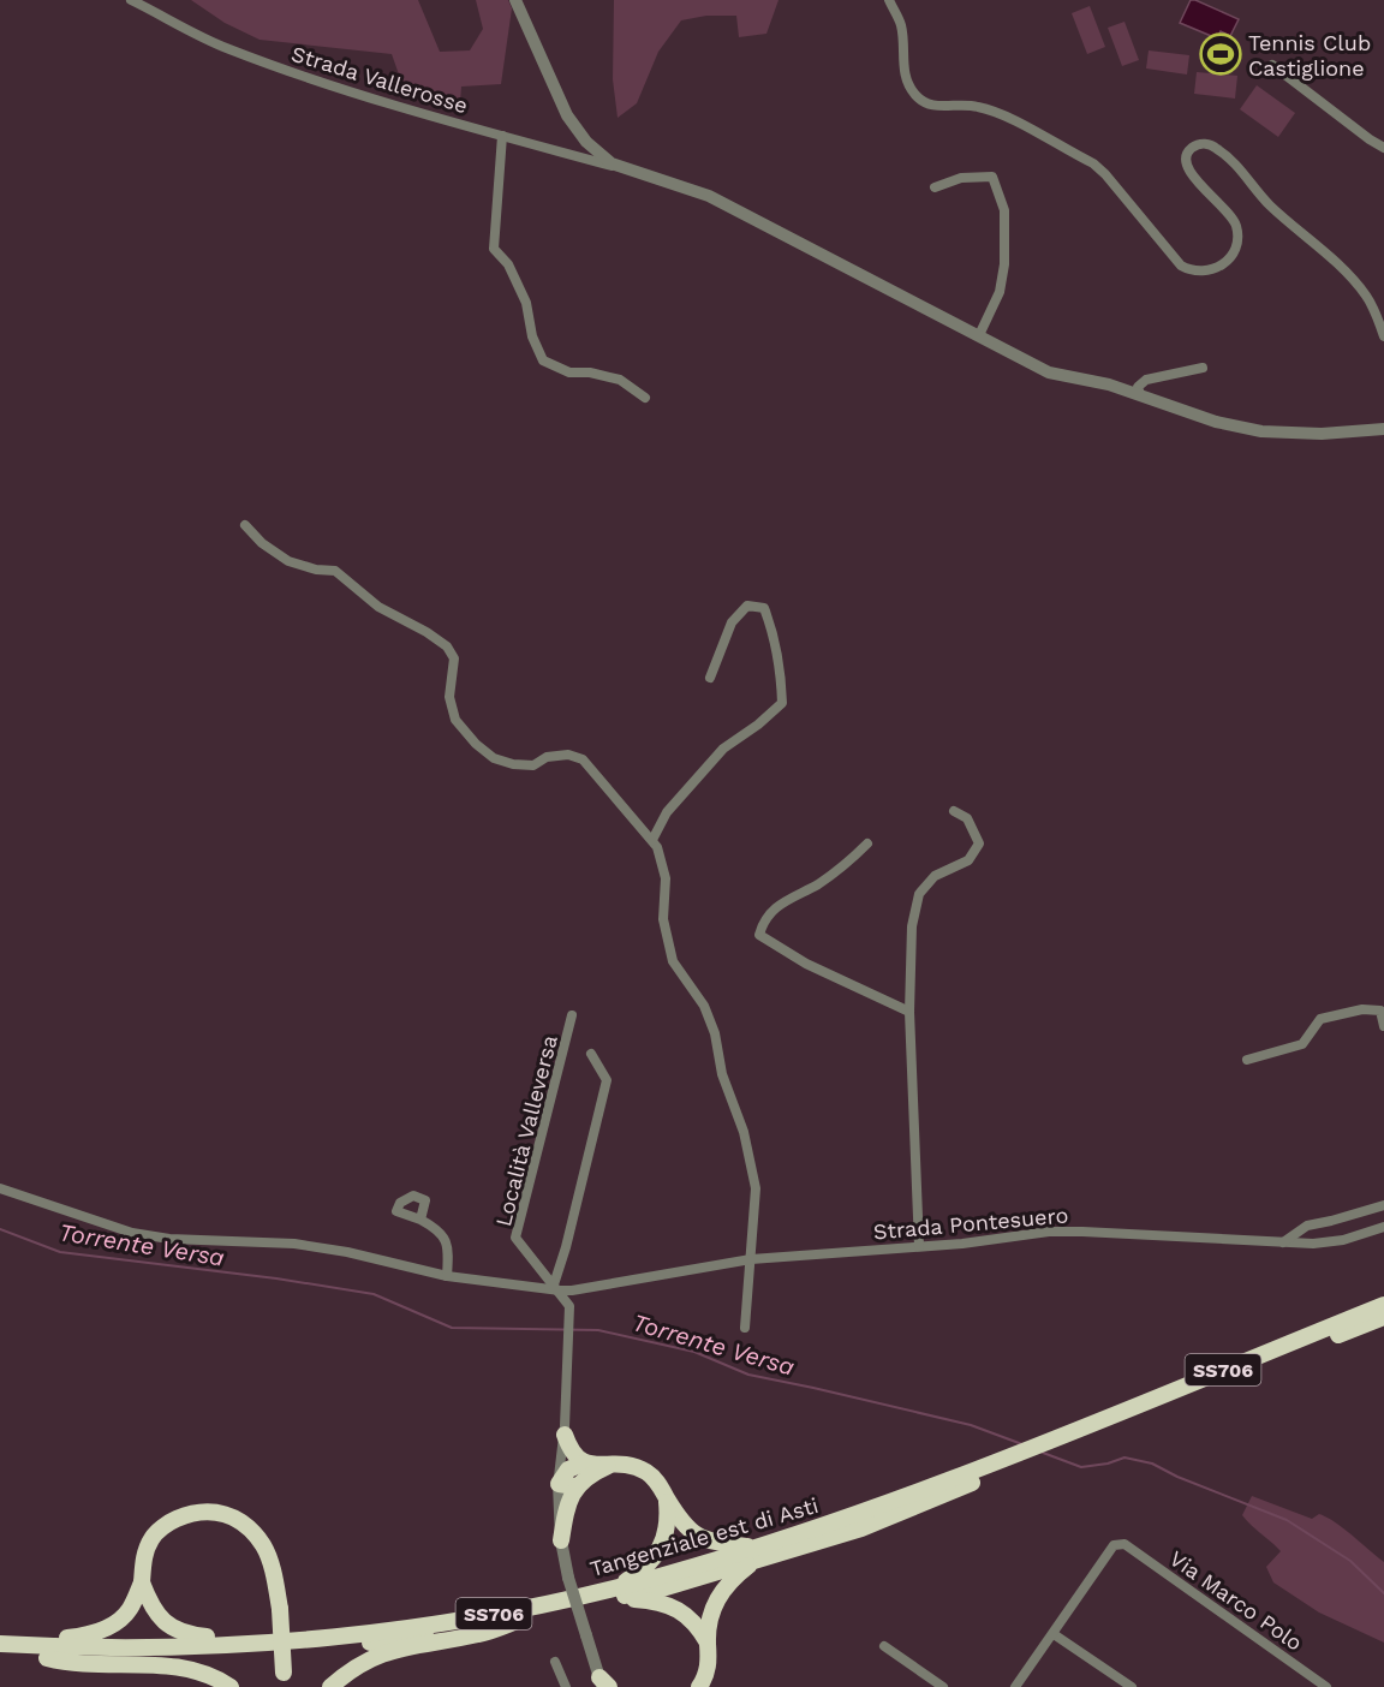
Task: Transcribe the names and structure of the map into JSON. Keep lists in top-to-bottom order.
{
  "streets": {
    "highway": ["SS706", "Tangenziale est di Asti"],
    "street": [
      "Strada Vallerosse",
      "Località Valleversa",
      "Strada Pontesuero",
      "Via Marco Polo"
    ]
  },
  "crossings": [
    ["Località Valleversa", "Strada Pontesuero"]
  ],
  "water": ["Torrente Versa"],
  "places": {
    "sports": ["Tennis Club Castiglione"]
  }
}
